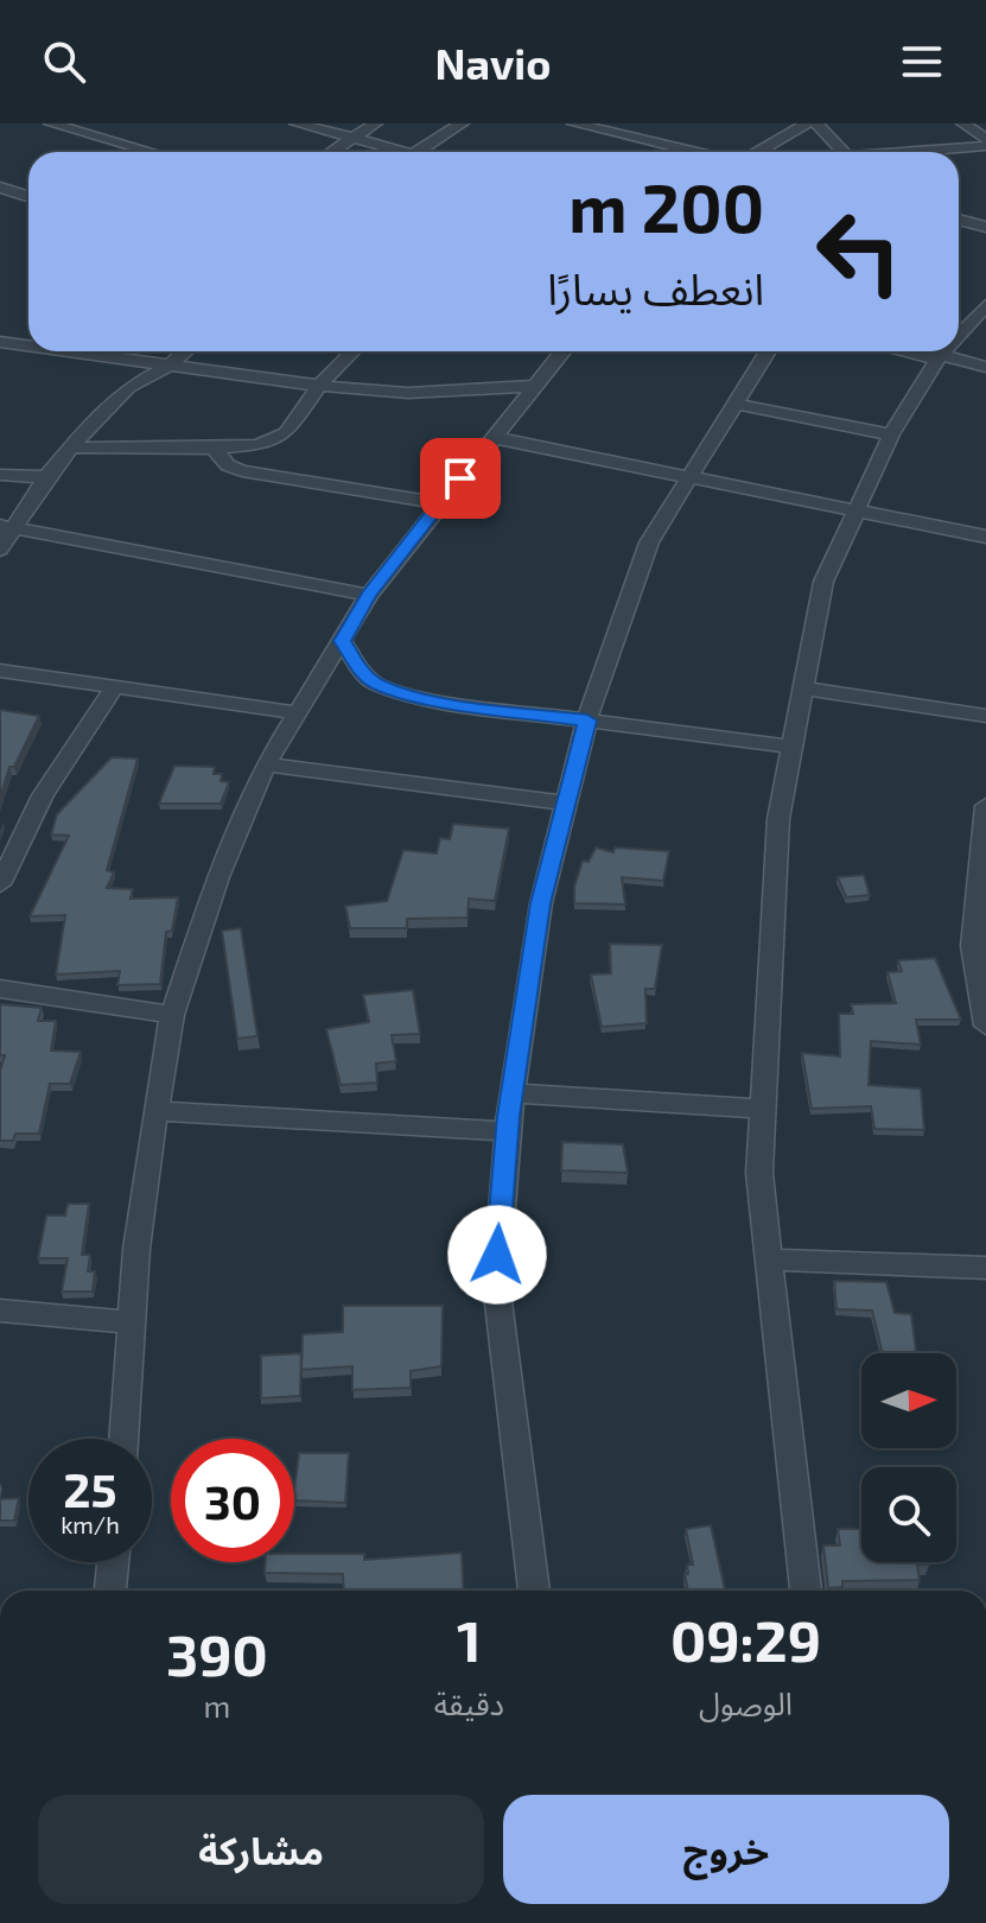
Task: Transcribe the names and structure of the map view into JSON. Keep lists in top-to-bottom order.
{
  "north": "right",
  "page": {
    "header": "Navio",
    "turn": ["200 m", "انعطف يسارًا"],
    "speed": "25 km/h",
    "limit": "30",
    "eta": [
      "09:29",
      "الوصول",
      "1",
      "دقيقة",
      "390",
      "m"
    ],
    "buttons": ["خروج", "مشاركة"]
  }
}
